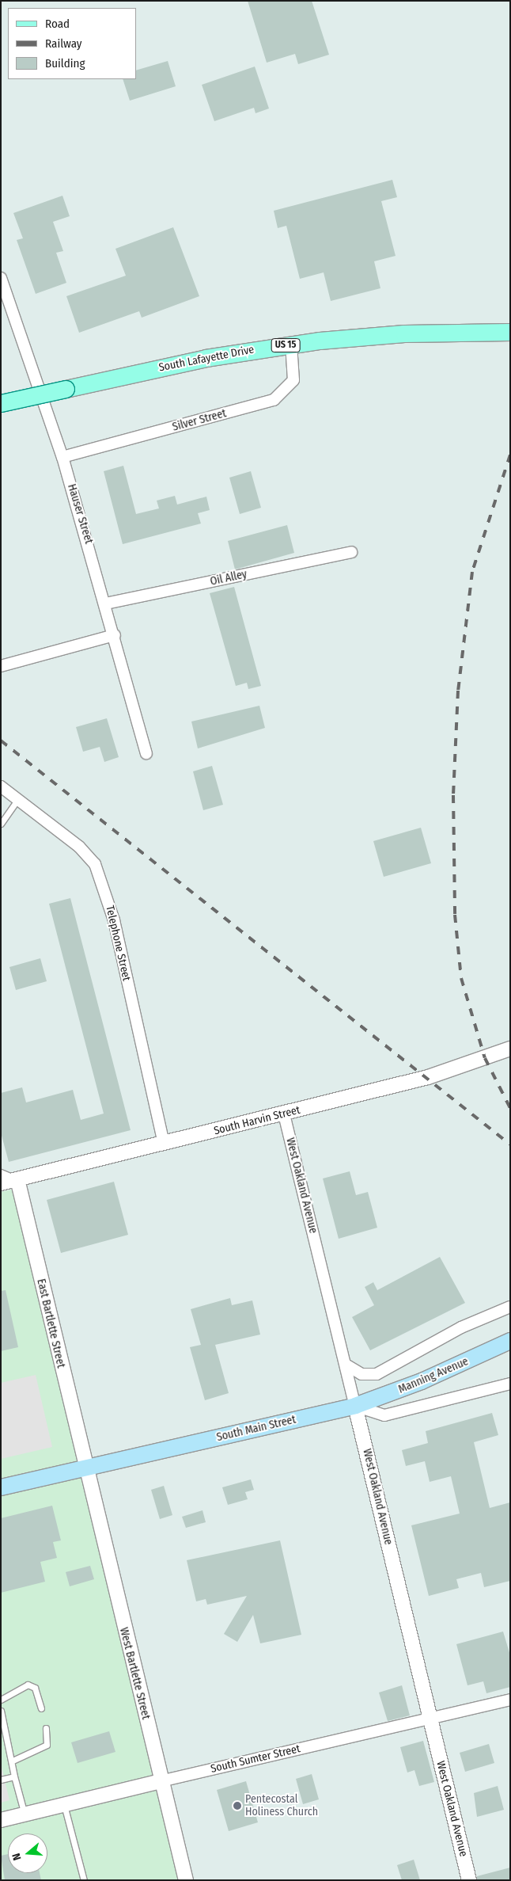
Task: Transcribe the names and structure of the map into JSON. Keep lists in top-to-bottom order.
{
  "streets": {
    "main road": [
      "US 15",
      "South Lafayette Drive",
      "Manning Avenue",
      "South Main Street"
    ],
    "street": [
      "Silver Street",
      "Hauser Street",
      "Oil Alley",
      "Telephone Street",
      "South Harvin Street",
      "West Oakland Avenue",
      "East Bartlette Street",
      "West Bartlette Street",
      "South Sumter Street"
    ]
  },
  "crossings": [
    ["South Lafayette Drive", "Silver Street"],
    ["Silver Street", "Hauser Street"],
    ["Hauser Street", "Oil Alley"],
    ["Telephone Street", "South Harvin Street"],
    ["South Harvin Street", "West Oakland Avenue"],
    ["South Harvin Street", "East Bartlette Street"],
    ["West Oakland Avenue", "Manning Avenue"],
    ["West Oakland Avenue", "South Main Street"],
    ["West Oakland Avenue", "South Sumter Street"],
    ["East Bartlette Street", "South Main Street"],
    ["East Bartlette Street", "West Bartlette Street"],
    ["Manning Avenue", "South Main Street"],
    ["South Main Street", "West Bartlette Street"],
    ["West Bartlette Street", "South Sumter Street"]
  ],
  "places": ["Pentecostal Holiness Church"],
  "legend": ["Road", "Railway", "Building"],
  "north": "left"
}
